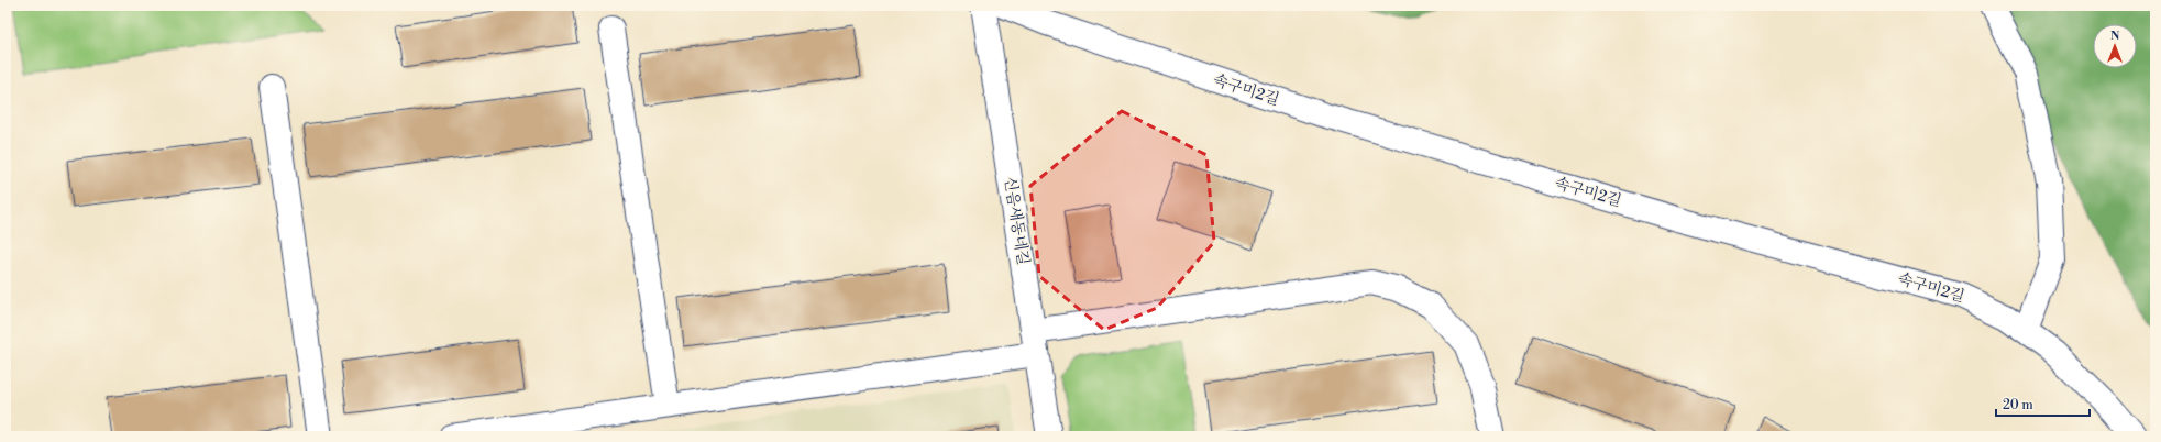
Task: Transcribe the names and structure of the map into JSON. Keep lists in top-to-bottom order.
{
  "streets": {
    "street": ["속구미2길", "신음새동네길"]
  },
  "scale_bar": "20 m",
  "north": "top"
}
